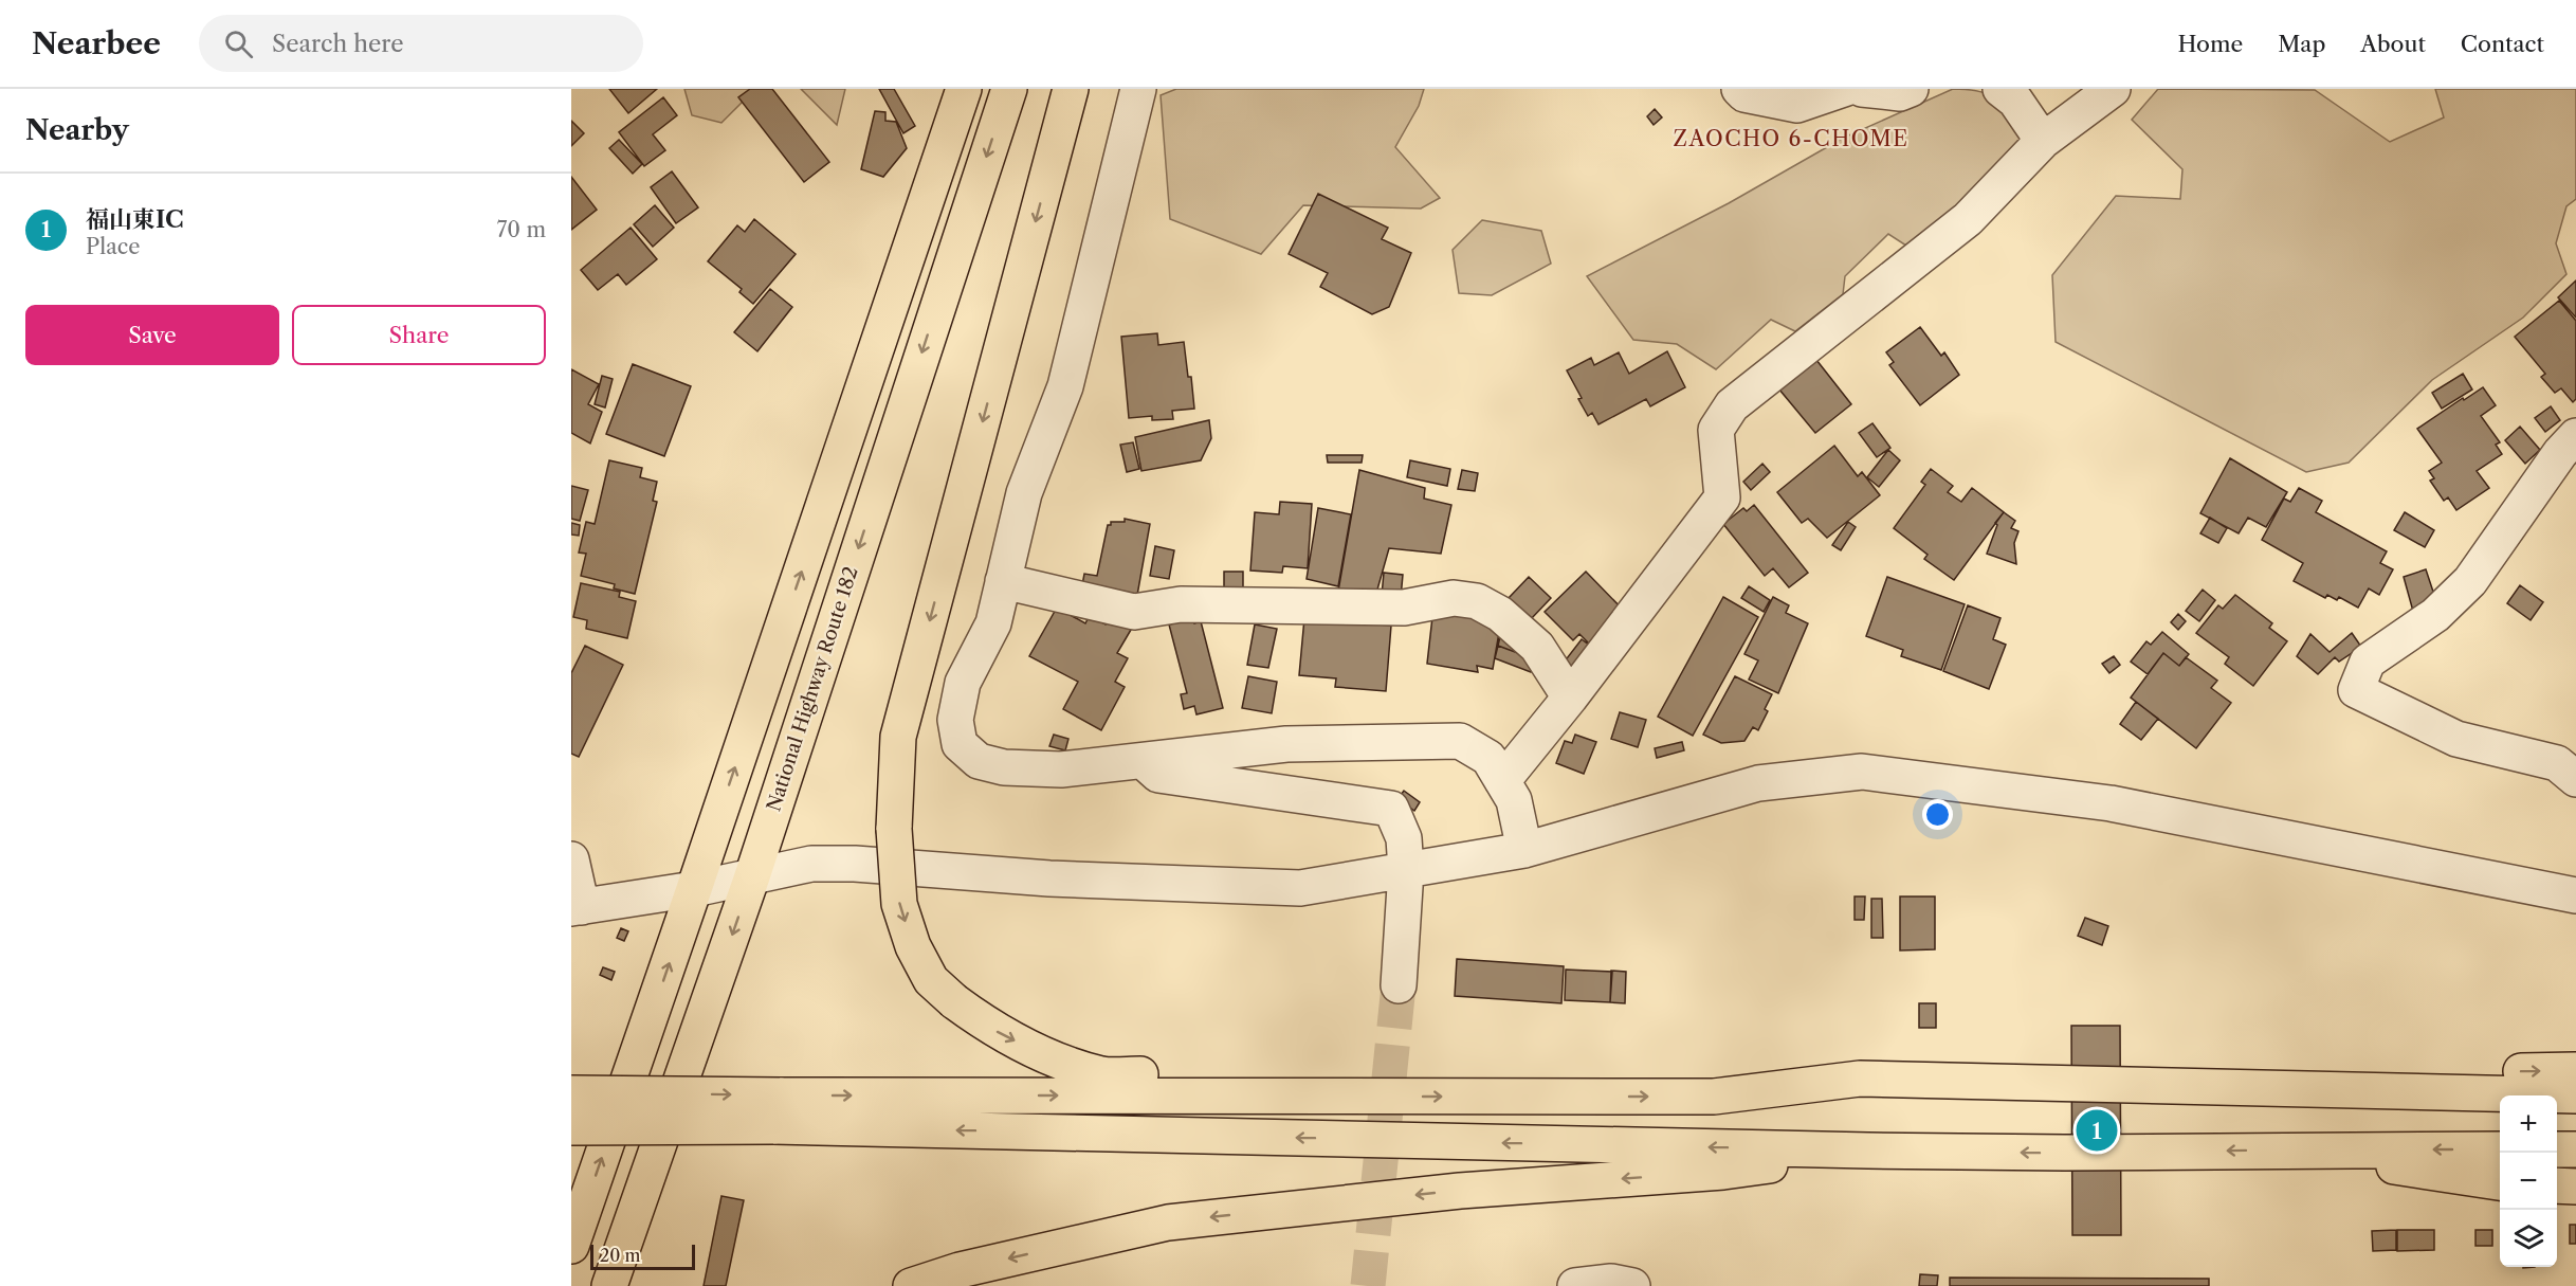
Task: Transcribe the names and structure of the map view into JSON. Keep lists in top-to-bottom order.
{
  "streets": {
    "highway": ["National Highway Route 182"]
  },
  "districts": ["ZAOCHO 6-CHOME"],
  "scale_bar": "20 m",
  "page": {
    "header": "Nearbee",
    "search": "Search here",
    "nav": [
      "Home",
      "Map",
      "About",
      "Contact"
    ],
    "heading": "Nearby",
    "list": [
      {
        "mark": "1",
        "name": "福山東IC",
        "note": "Place",
        "value": "70 m"
      }
    ],
    "buttons": ["Save", "Share"],
    "map_buttons": ["+", "−"],
    "pins": "1",
    "scale": "20 m"
  }
}
